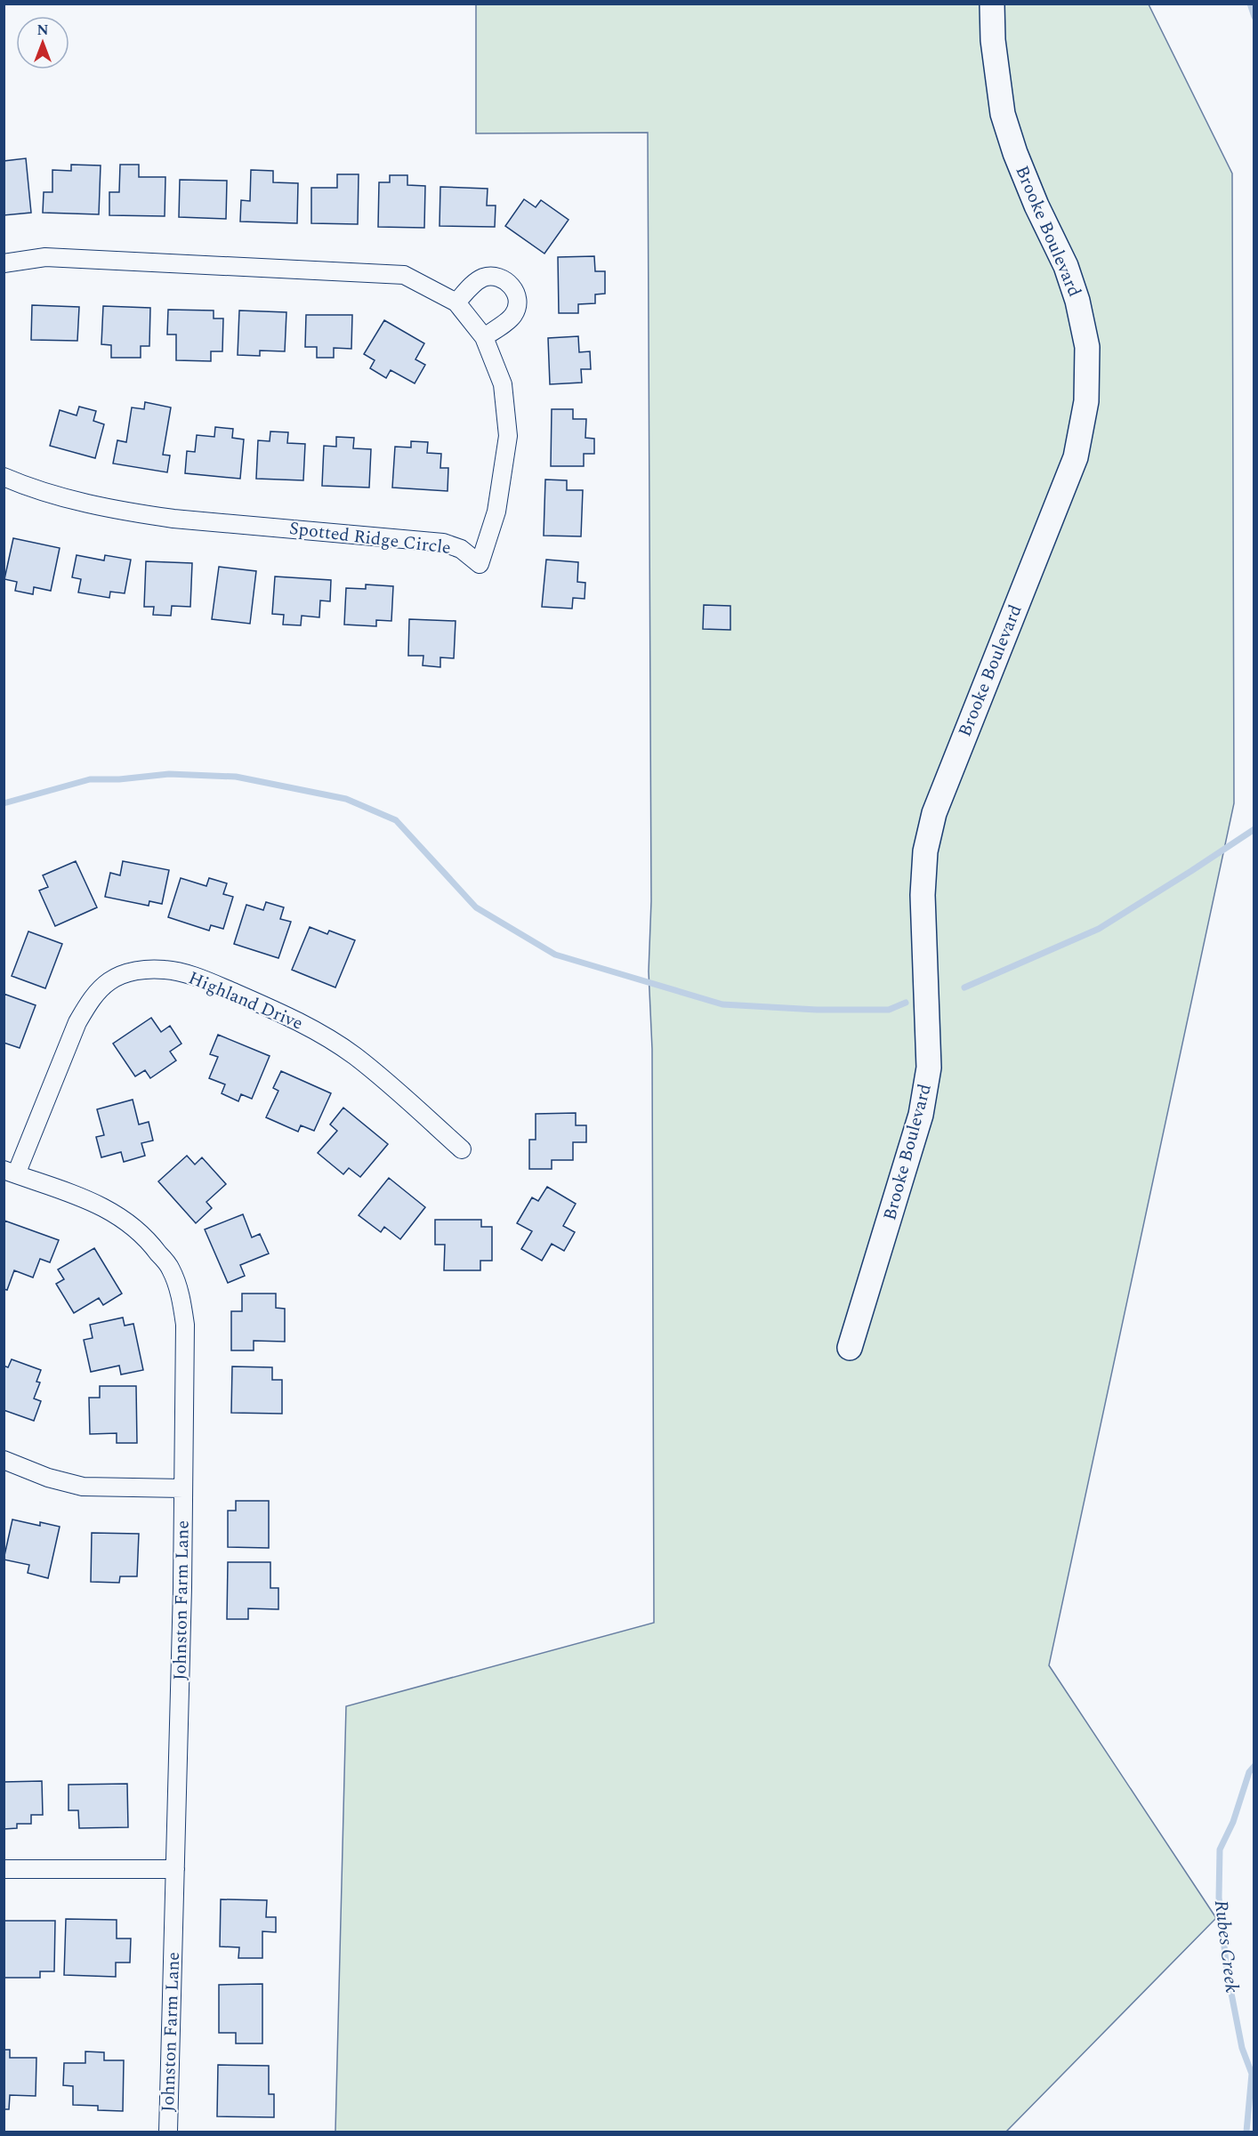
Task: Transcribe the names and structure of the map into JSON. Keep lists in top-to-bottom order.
{
  "streets": {
    "street": [
      "Brooke Boulevard",
      "Spotted Ridge Circle",
      "Highland Drive",
      "Johnston Farm Lane"
    ]
  },
  "crossings": [
    ["Highland Drive", "Johnston Farm Lane"]
  ],
  "water": ["Rubes Creek"],
  "north": "top"
}
